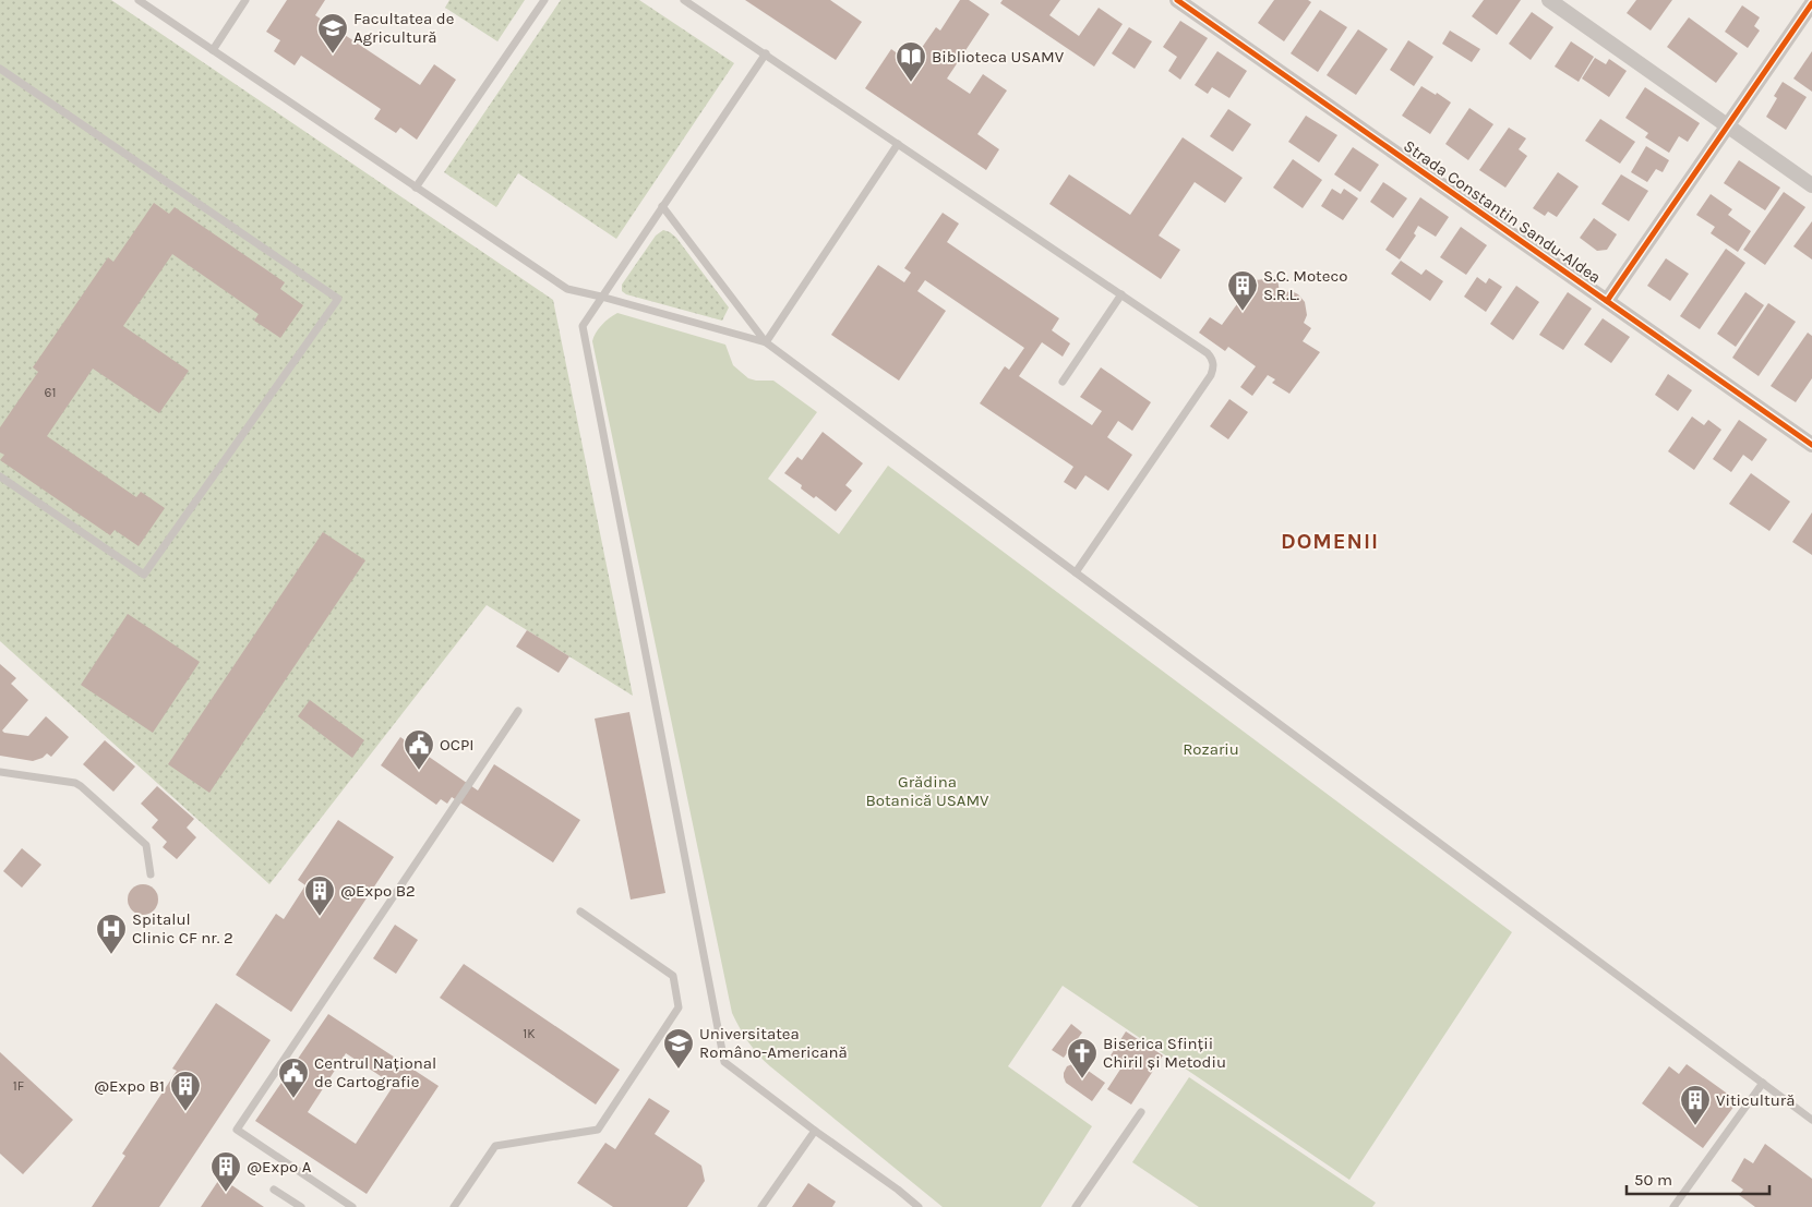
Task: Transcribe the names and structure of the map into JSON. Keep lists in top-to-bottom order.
{
  "streets": {
    "street": ["Strada Constantin Sandu-Aldea"]
  },
  "districts": ["DOMENII"],
  "parks": ["Rozariu", "Grădina Botanică USAMV"],
  "places": {
    "school or university": ["Facultatea de Agricultură", "Universitatea Româno-Americană"],
    "library": ["Biblioteca USAMV"],
    "building": [
      "S.C. Moteco S.R.L.",
      "@Expo B2",
      "@Expo B1",
      "Viticultură",
      "@Expo A"
    ],
    "public building": ["OCPI", "Centrul Național de Cartografie"],
    "hospital": ["Spitalul Clinic CF nr. 2"],
    "church": ["Biserica Sfinții Chiril și Metodiu"]
  },
  "house_numbers": ["61", "1K", "1F"],
  "scale_bar": "50 m"
}
